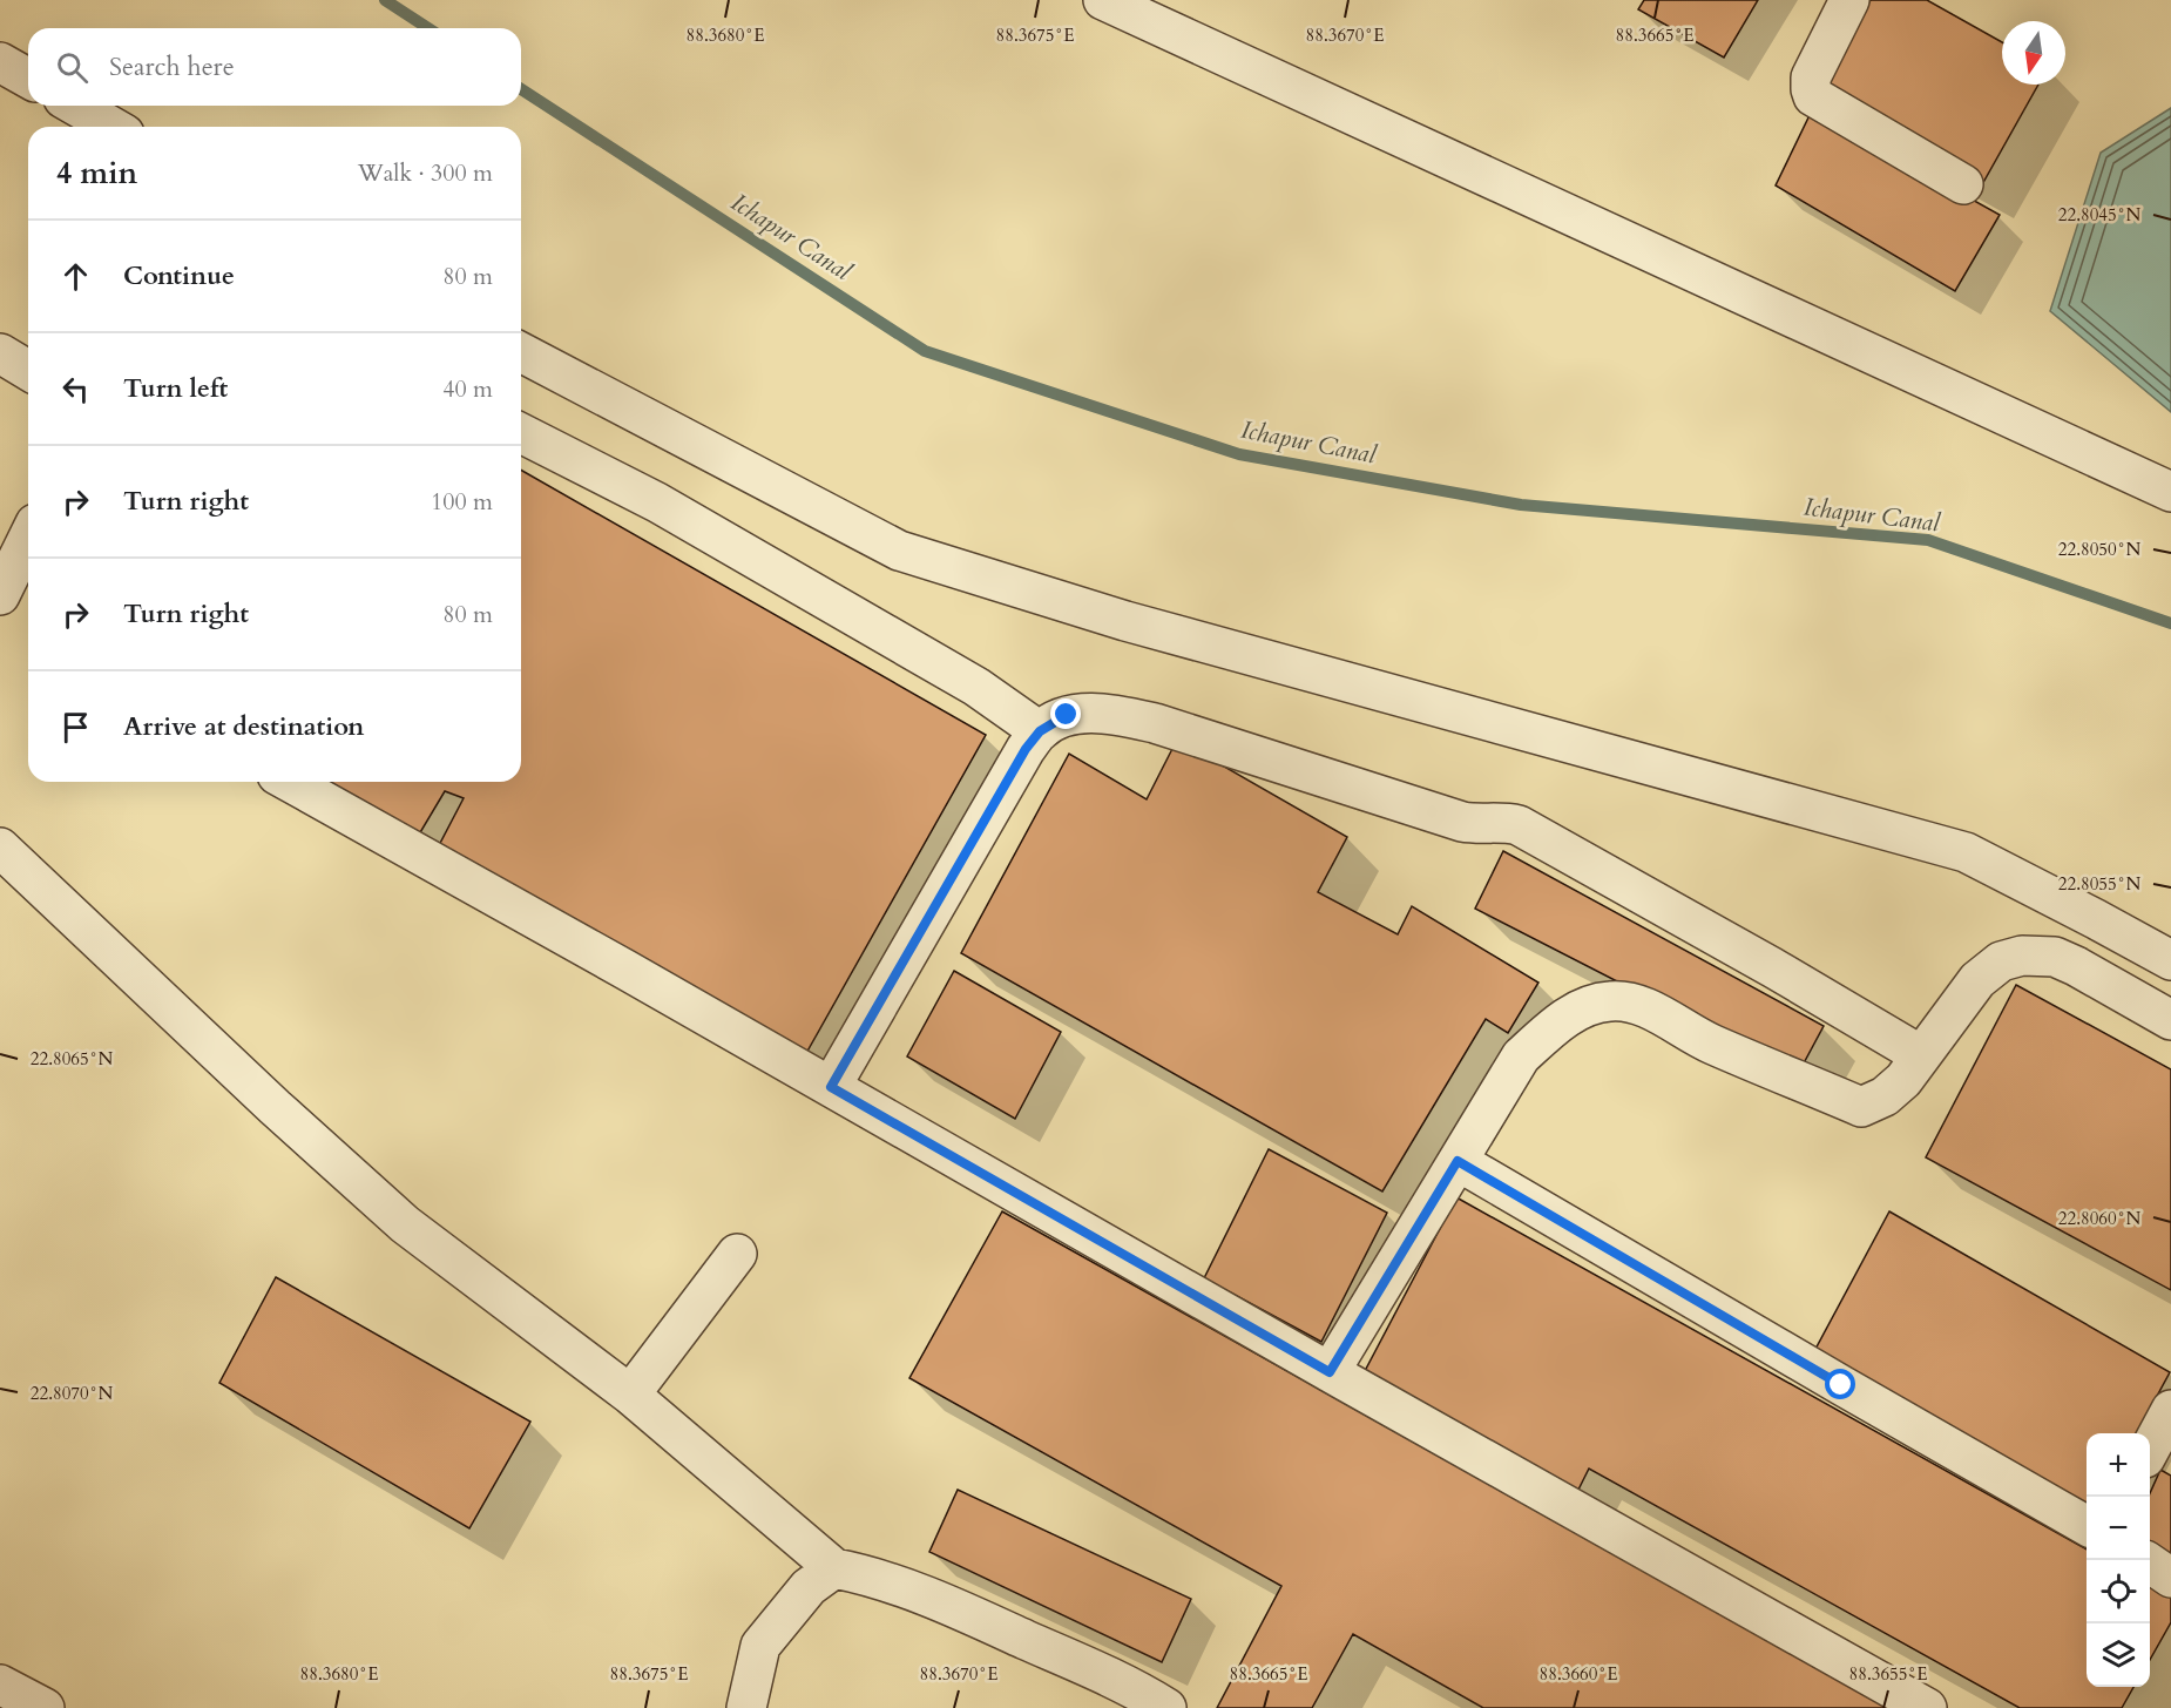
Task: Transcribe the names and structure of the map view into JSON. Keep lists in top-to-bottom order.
{
  "water": ["Ichapur Canal"],
  "north": "bottom",
  "page": {
    "search": "Search here",
    "heading": ["4 min", "Walk · 300 m"],
    "list": [
      ["Continue", "80 m"],
      ["Turn left", "40 m"],
      ["Turn right", "100 m"],
      ["Turn right", "80 m"],
      "Arrive at destination"
    ],
    "map_buttons": ["+", "−"]
  },
  "coordinates": [
    "88.3680°E",
    "88.3675°E",
    "88.3670°E",
    "88.3665°E",
    "22.8045°N",
    "22.8050°N",
    "22.8055°N",
    "22.8065°N",
    "22.8060°N",
    "22.8070°N",
    "88.3660°E",
    "88.3655°E"
  ]
}
